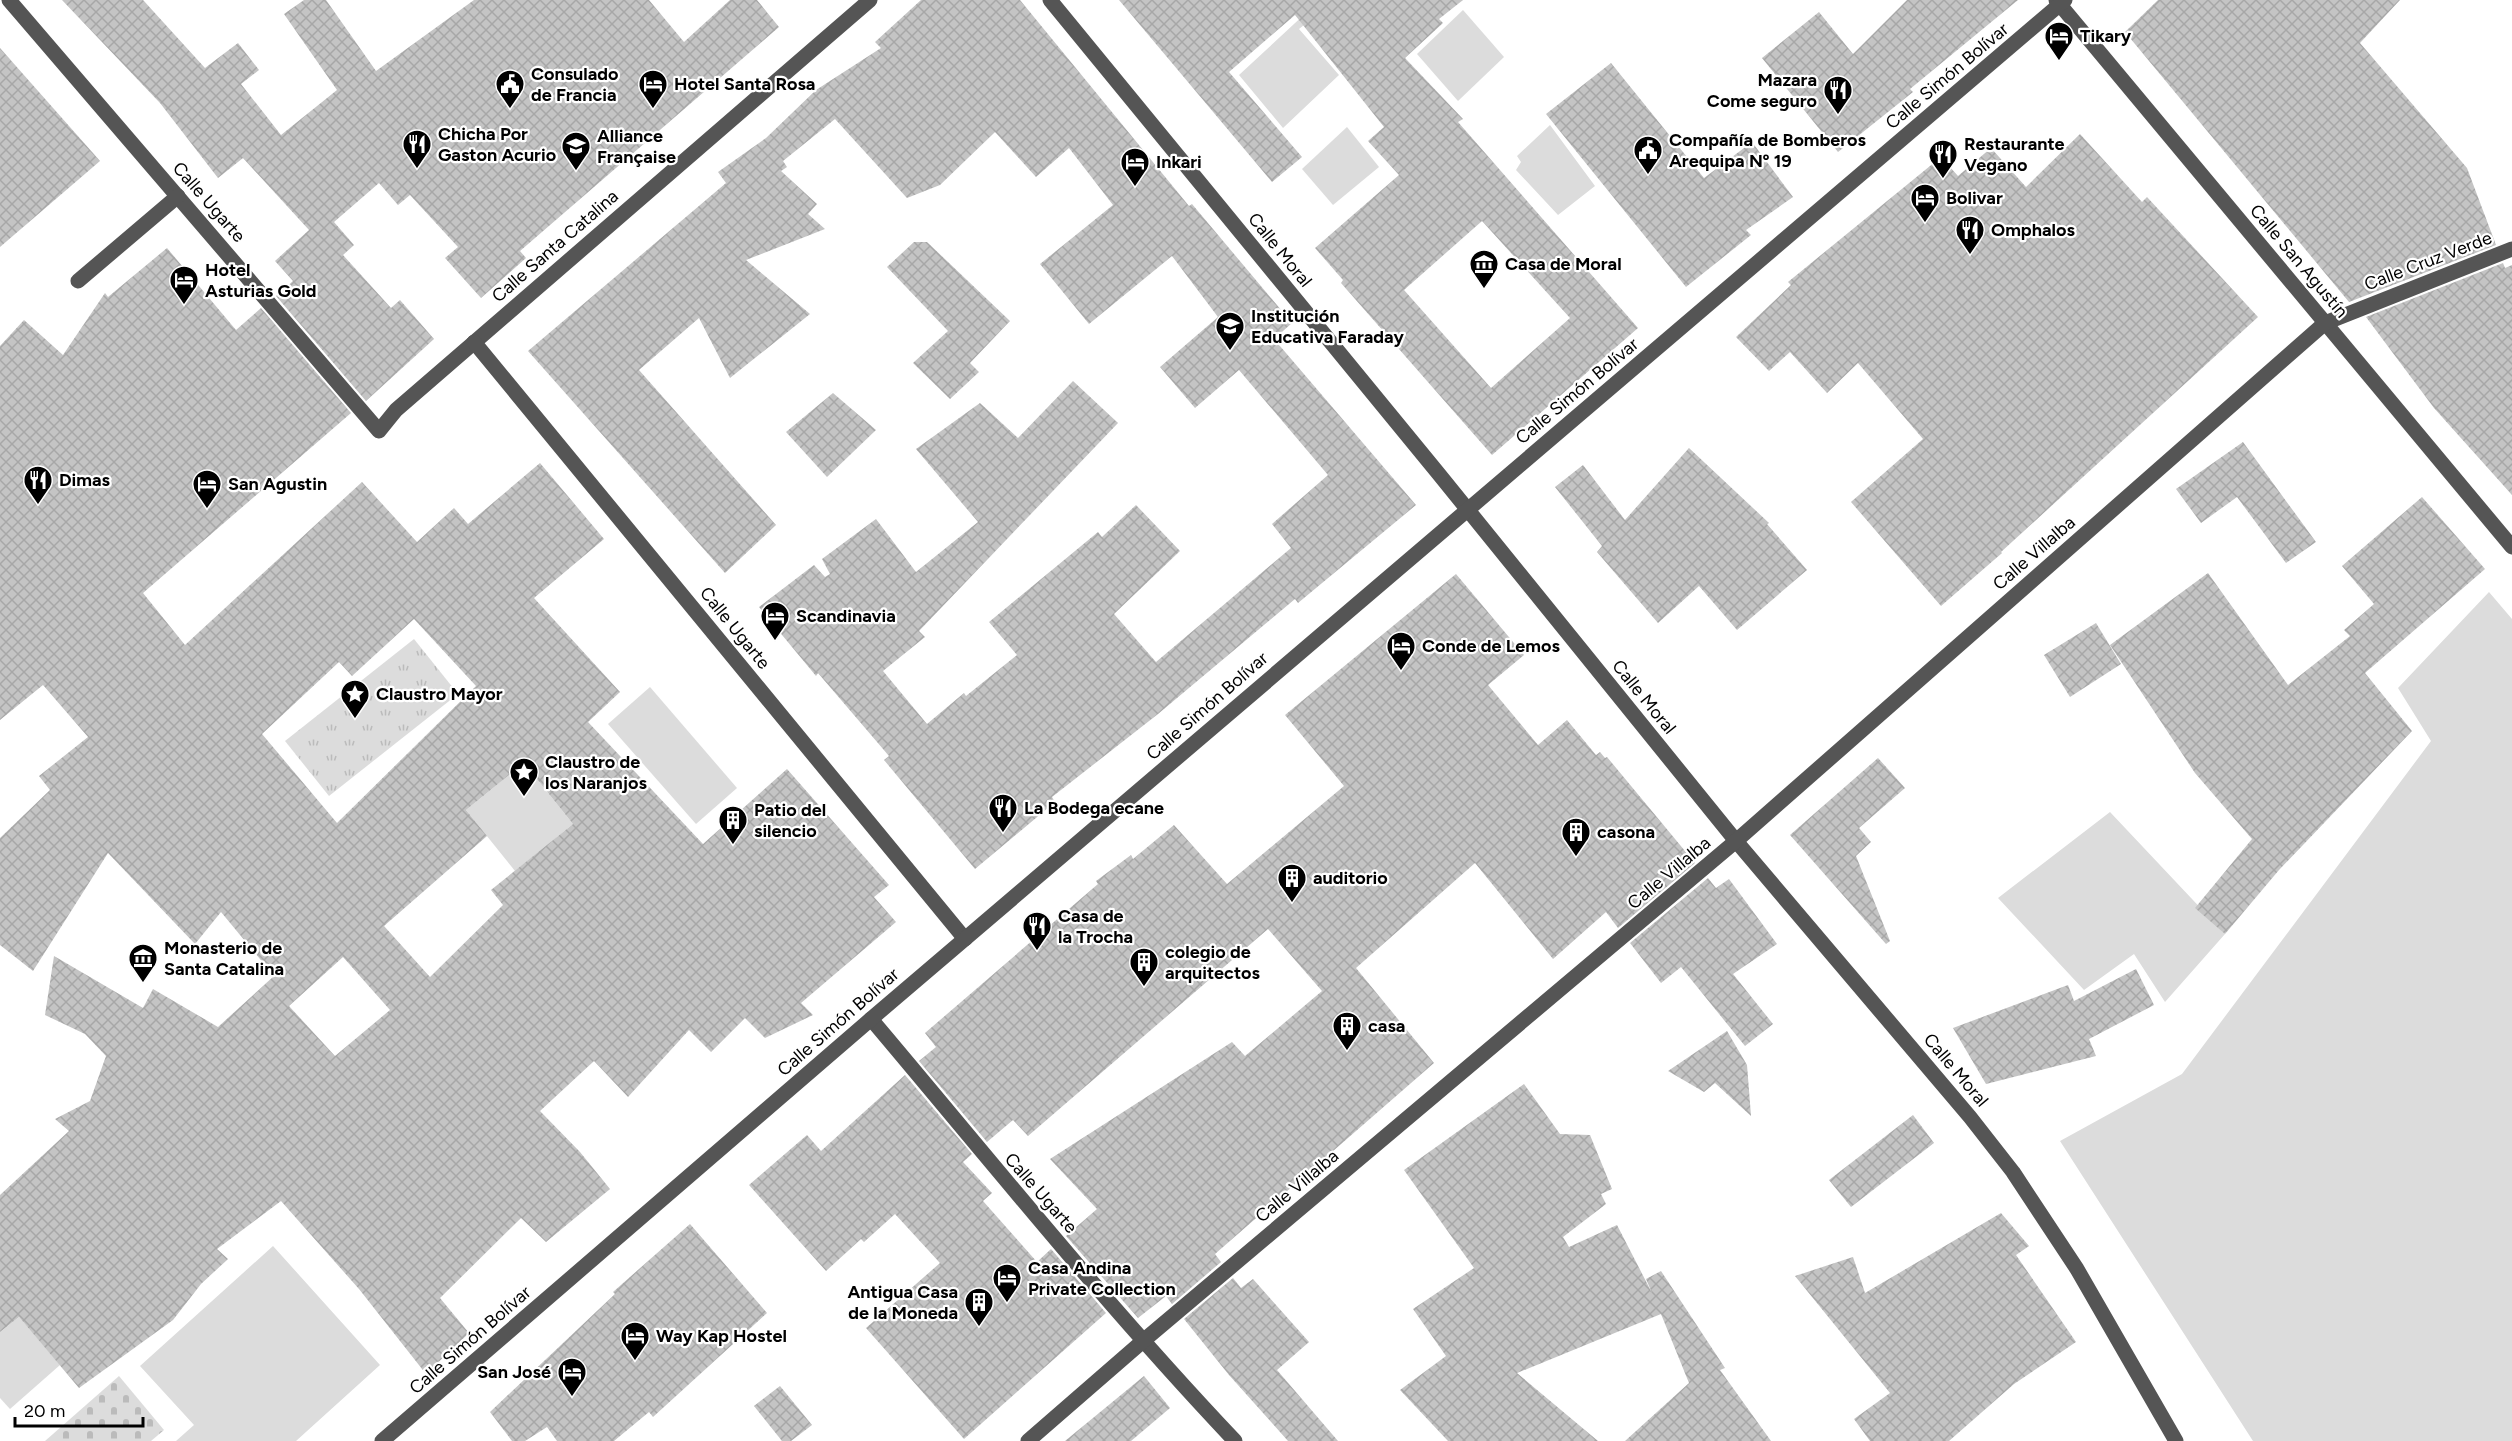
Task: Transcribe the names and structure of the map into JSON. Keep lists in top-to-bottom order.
{
  "streets": {
    "street": [
      "Calle Simón Bolívar",
      "Calle Ugarte",
      "Calle Santa Catalina",
      "Calle Moral",
      "Calle San Agustín",
      "Calle Cruz Verde",
      "Calle Villalba"
    ]
  },
  "crossings": [
    ["Calle Simón Bolívar", "Calle Ugarte"],
    ["Calle Simón Bolívar", "Calle Moral"],
    ["Calle Simón Bolívar", "Calle San Agustín"],
    ["Calle Ugarte", "Calle Santa Catalina"],
    ["Calle Ugarte", "Calle Villalba"],
    ["Calle Moral", "Calle Villalba"],
    ["Calle San Agustín", "Calle Cruz Verde"],
    ["Calle San Agustín", "Calle Villalba"],
    ["Calle Cruz Verde", "Calle Villalba"]
  ],
  "places": {
    "hotel": [
      "Tikary",
      "Hotel Santa Rosa",
      "Inkari",
      "Bolivar",
      "Hotel Asturias Gold",
      "San Agustin",
      "Scandinavia",
      "Conde de Lemos",
      "Casa Andina Private Collection",
      "Way Kap Hostel",
      "San José"
    ],
    "public building": ["Consulado de Francia", "Compañía de Bomberos Arequipa Nº 19"],
    "restaurant": [
      "Mazara Come seguro",
      "Chicha Por Gaston Acurio",
      "Restaurante Vegano",
      "Omphalos",
      "Dimas",
      "La Bodega ecane",
      "Casa de la Trocha"
    ],
    "school or university": ["Alliance Française", "Institución Educativa Faraday"],
    "museum": ["Casa de Moral", "Monasterio de Santa Catalina"],
    "place": ["Claustro Mayor", "Claustro de los Naranjos"],
    "building": [
      "Patio del silencio",
      "casona",
      "auditorio",
      "colegio de arquitectos",
      "casa",
      "Antigua Casa de la Moneda"
    ]
  },
  "scale_bar": "20 m"
}
